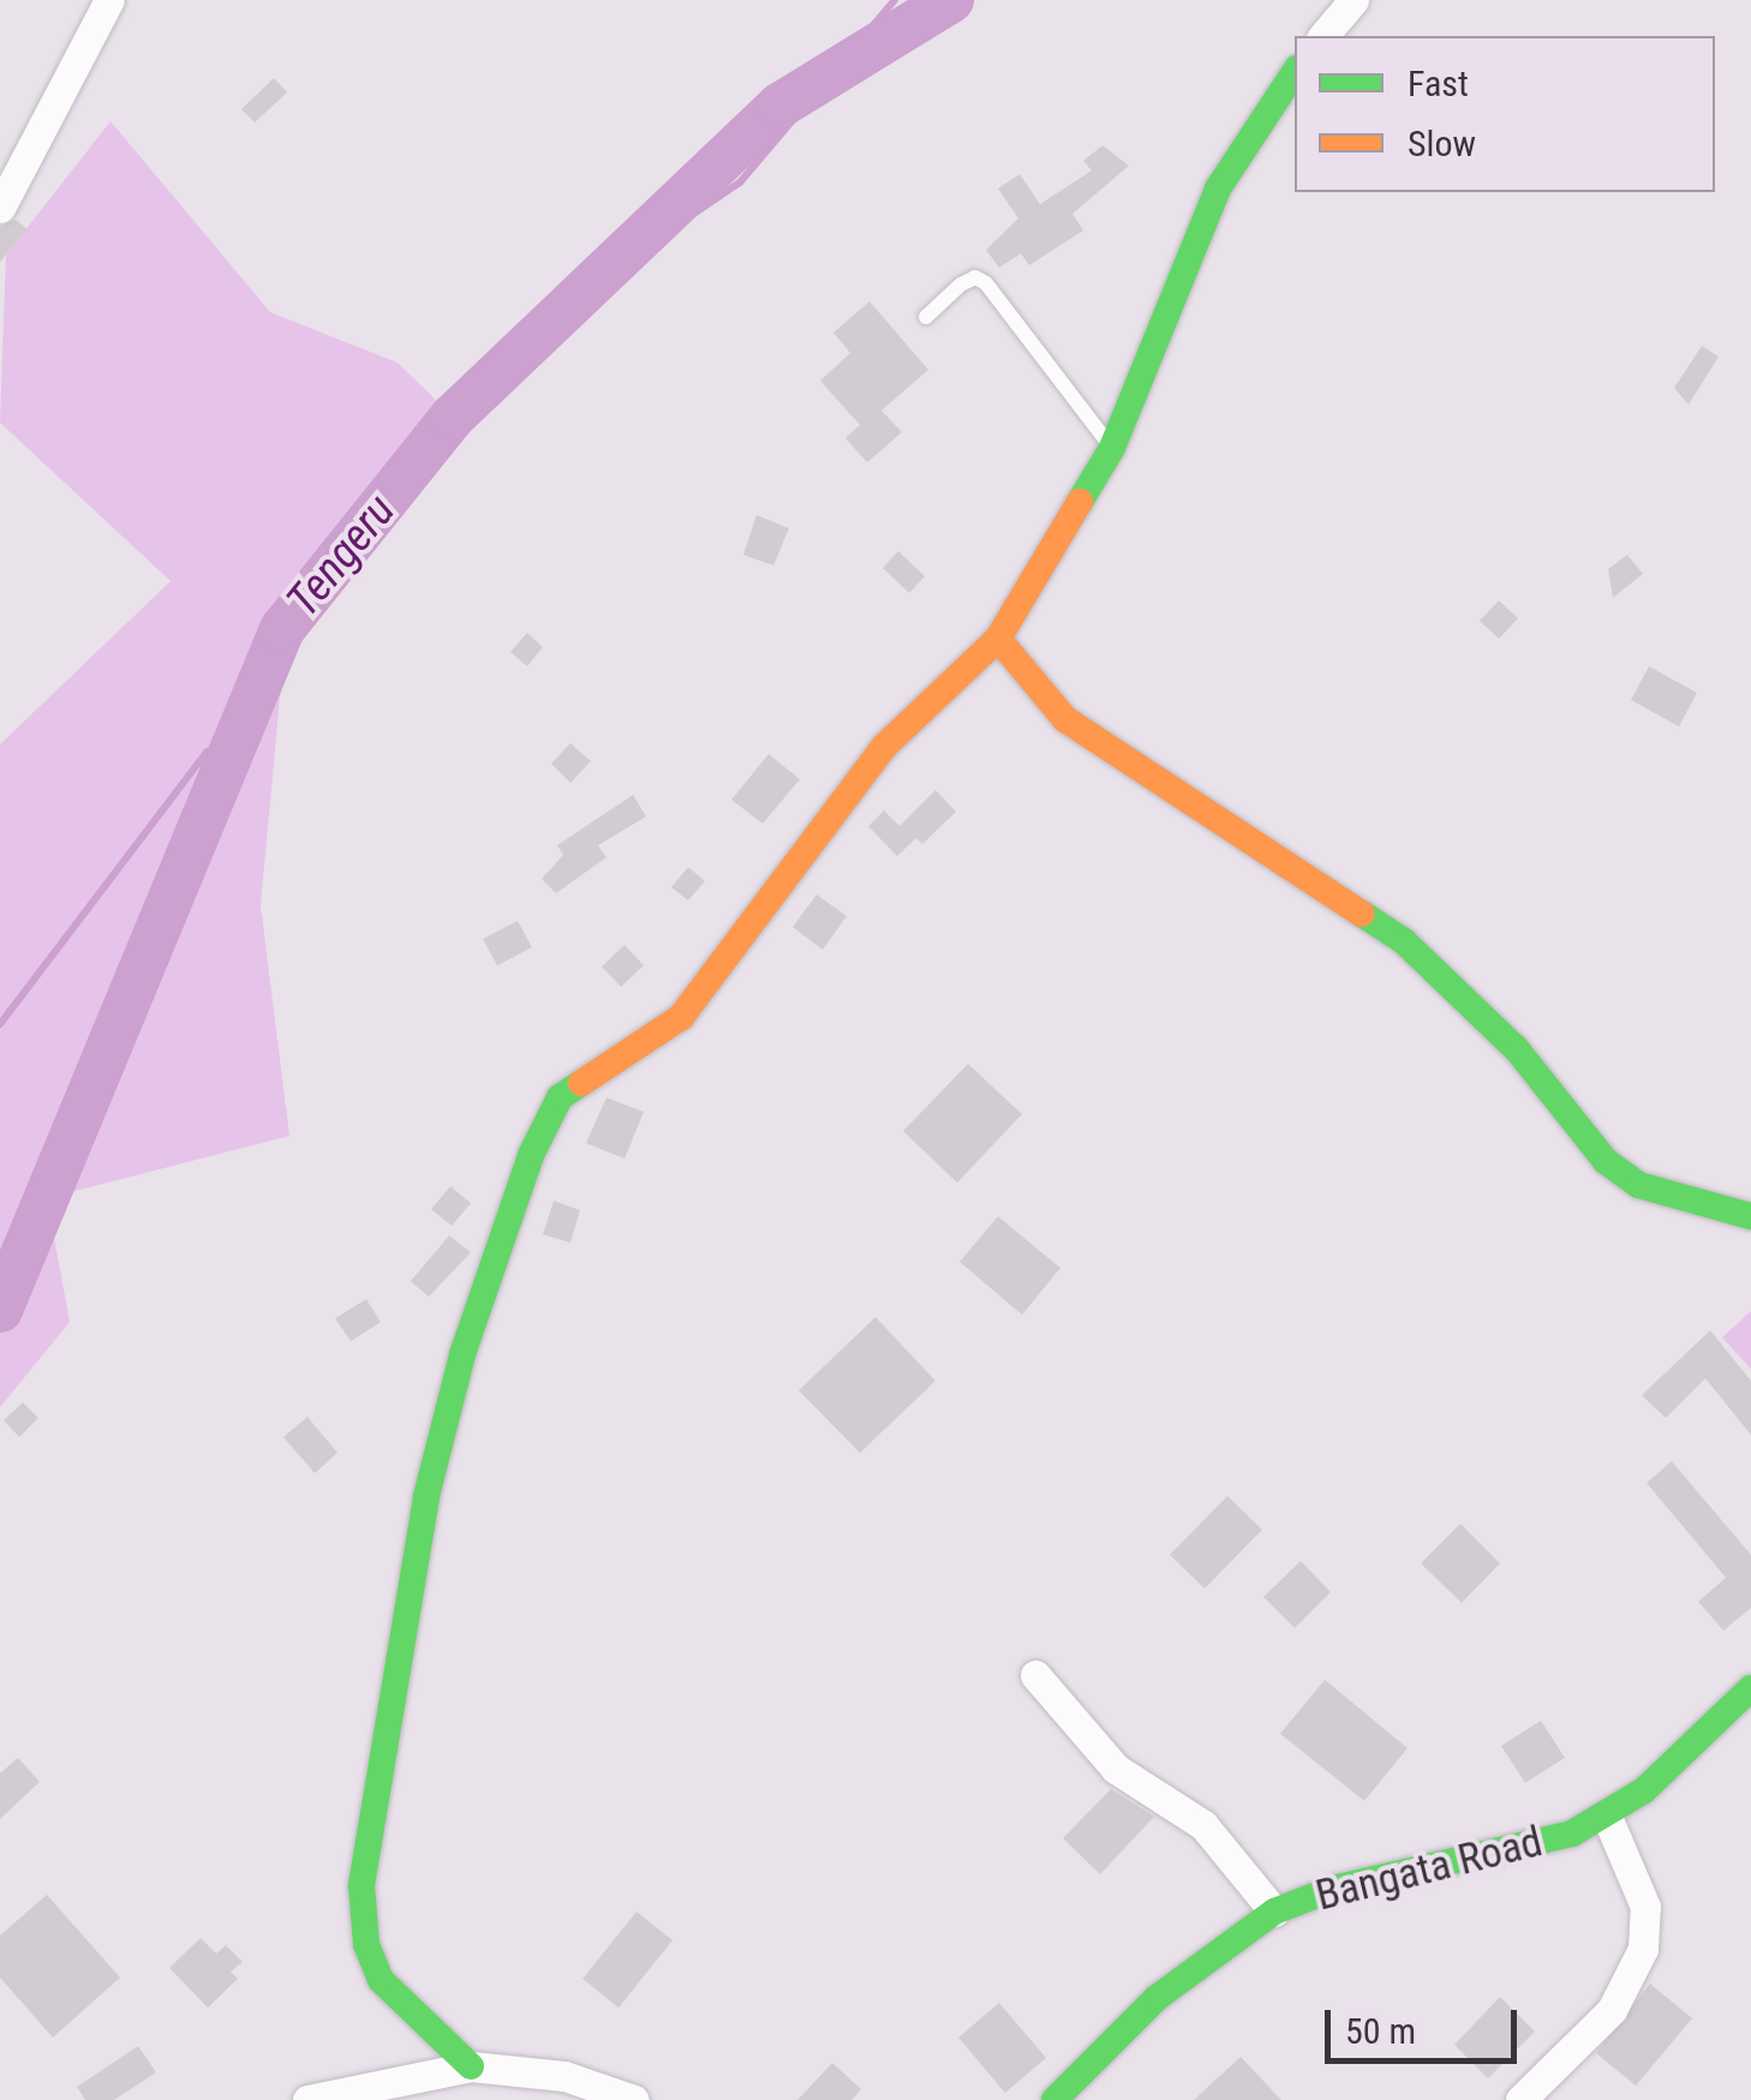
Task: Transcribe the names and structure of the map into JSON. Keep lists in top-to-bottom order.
{
  "streets": {
    "street": ["Bangata Road"]
  },
  "water": ["Tengeru"],
  "legend": ["Fast", "Slow"],
  "scale_bar": "50 m"
}
